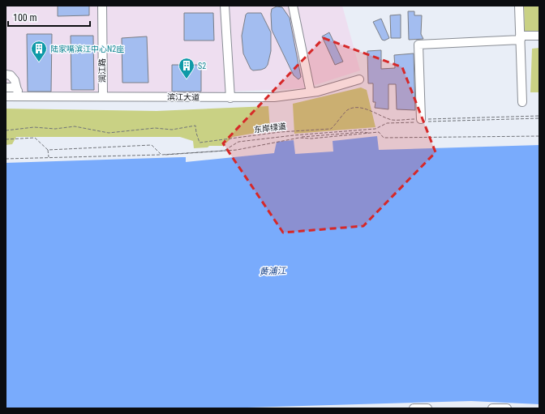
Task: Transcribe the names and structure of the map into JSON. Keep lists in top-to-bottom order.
{
  "streets": {
    "street": ["润江路", "滨江大道"],
    "path": ["东岸绿道"]
  },
  "crossings": [
    ["润江路", "滨江大道"]
  ],
  "water": ["黄浦江"],
  "places": {
    "building": ["陆家嘴滨江中心N2座", "S2"]
  },
  "scale_bar": "100 m"
}
